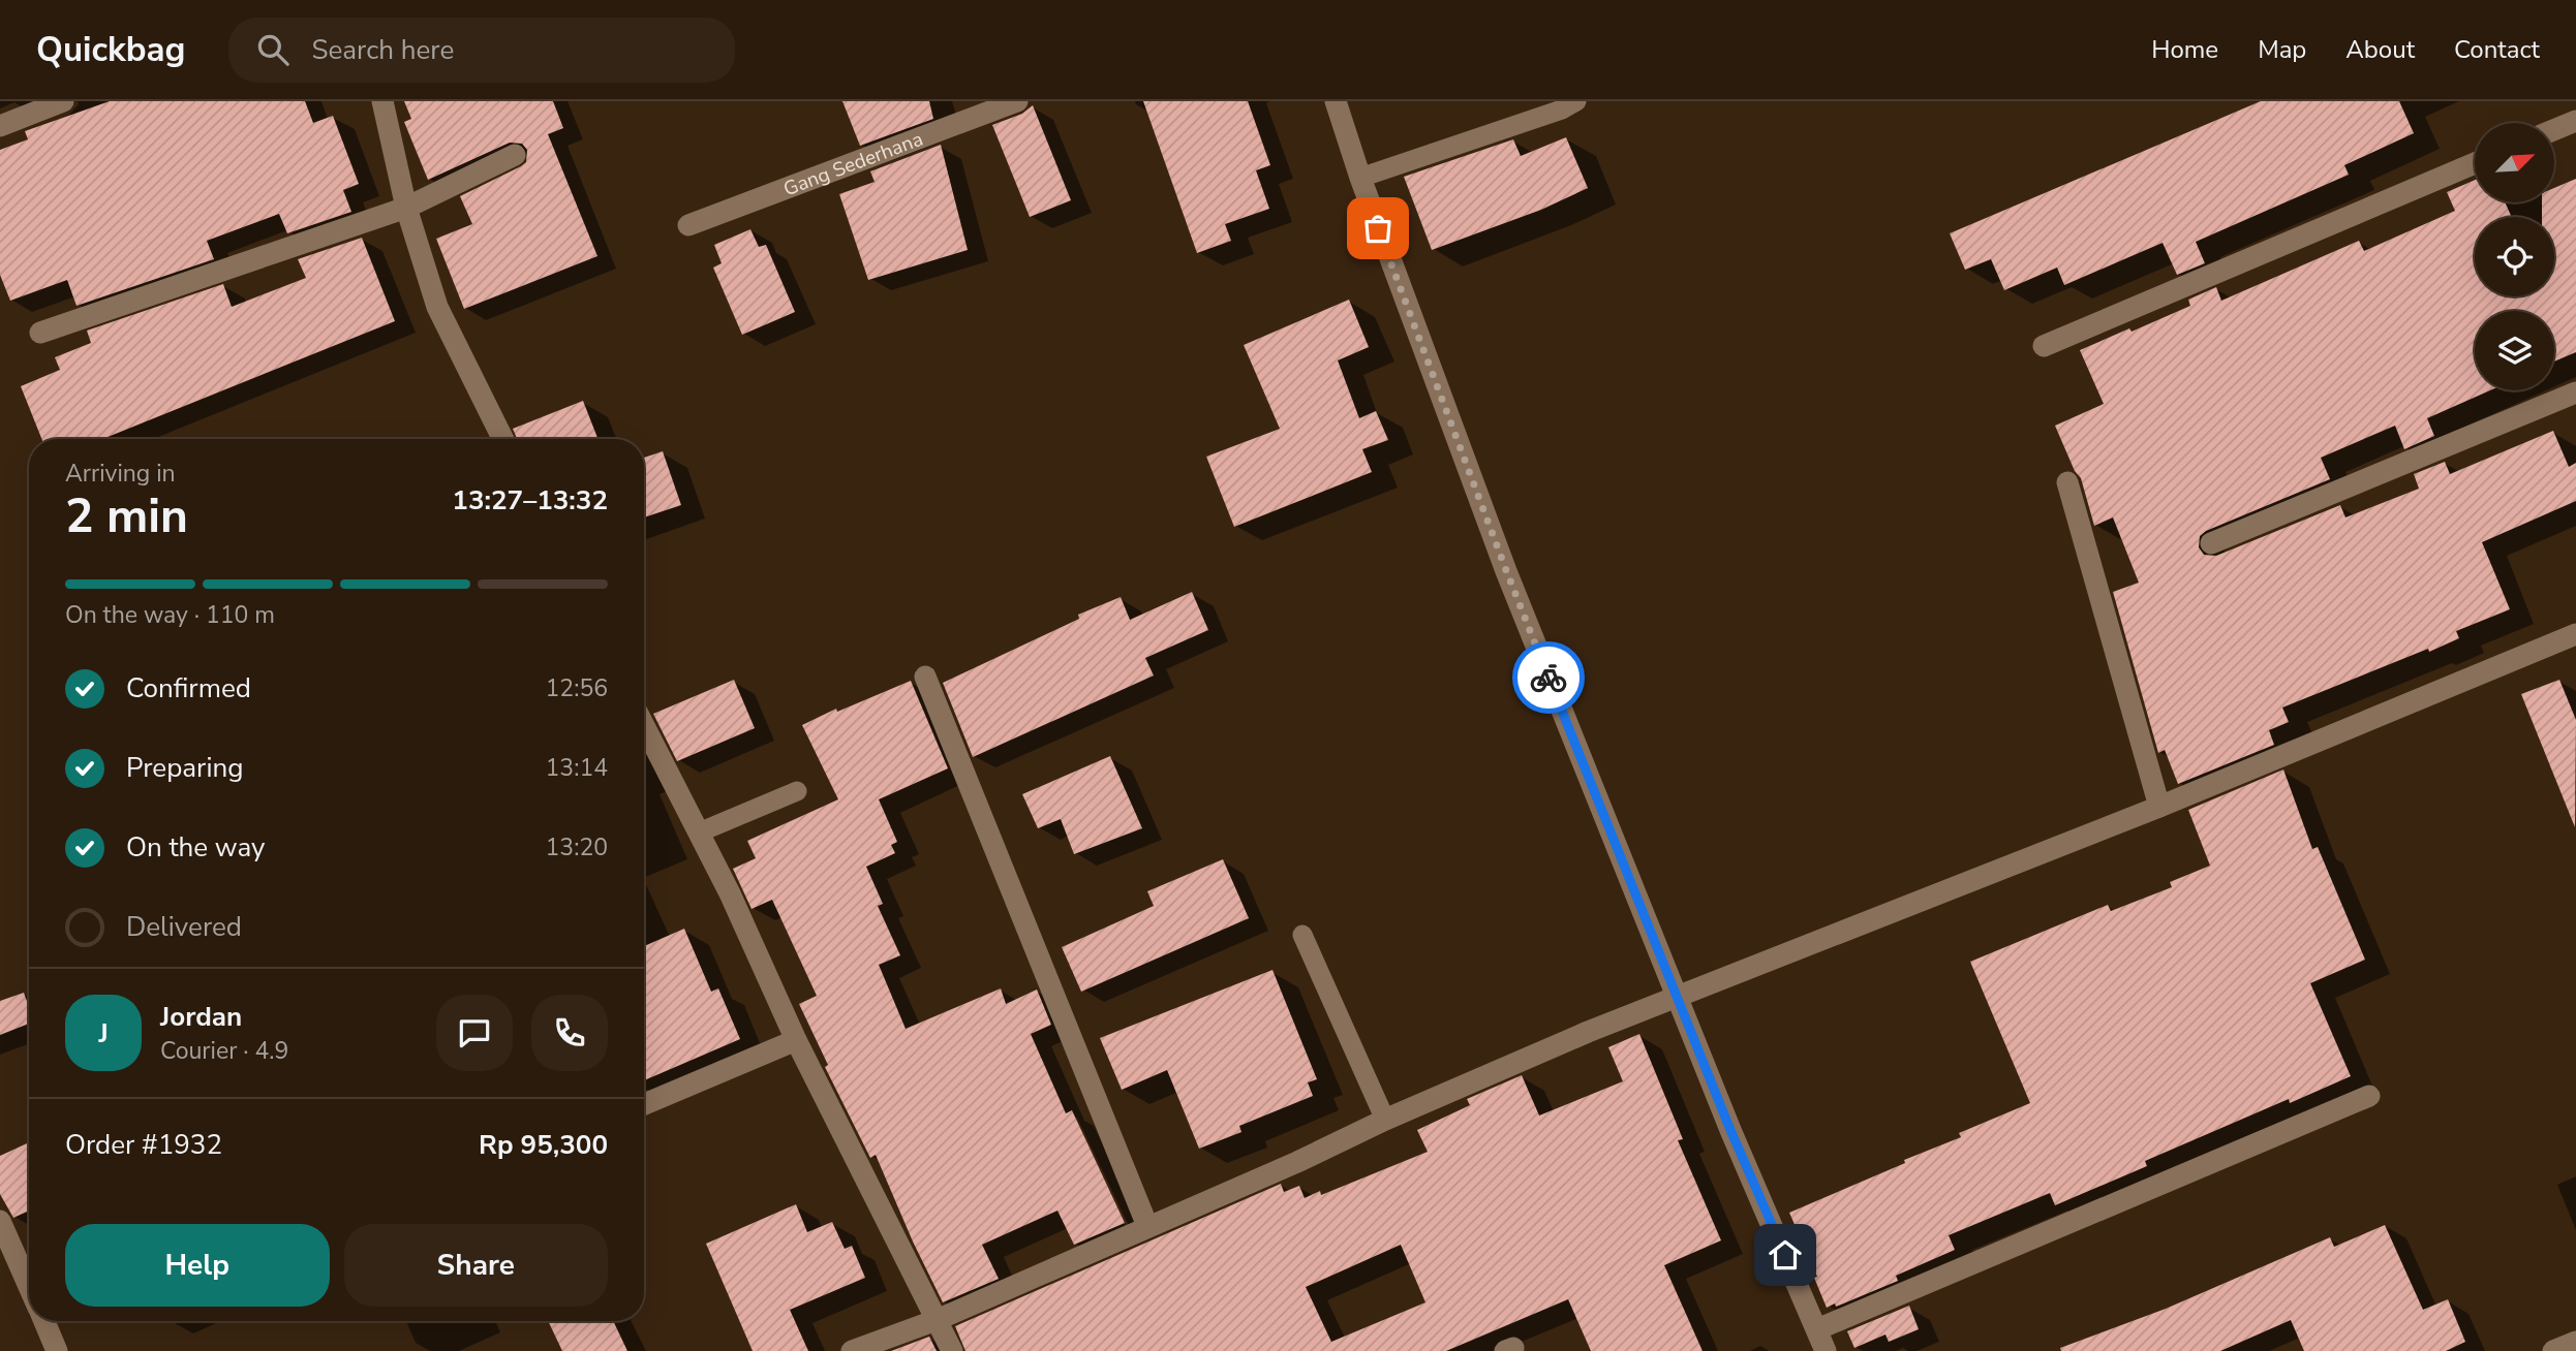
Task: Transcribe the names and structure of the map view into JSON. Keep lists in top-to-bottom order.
{
  "streets": {
    "street": ["Gang Sederhana"]
  },
  "north": "top right",
  "page": {
    "header": "Quickbag",
    "search": "Search here",
    "nav": [
      "Home",
      "Map",
      "About",
      "Contact"
    ],
    "heading": ["2 min", "Arriving in", "13:27–13:32"],
    "panel": [
      "Jordan",
      "Courier · 4.9",
      "Order #1932",
      "Rp 95,300"
    ],
    "bar": "On the way · 110 m",
    "list": [
      ["Confirmed", "12:56"],
      ["Preparing", "13:14"],
      ["On the way", "13:20"],
      "Delivered"
    ],
    "round": "J",
    "buttons": ["Help", "Share"]
  }
}
